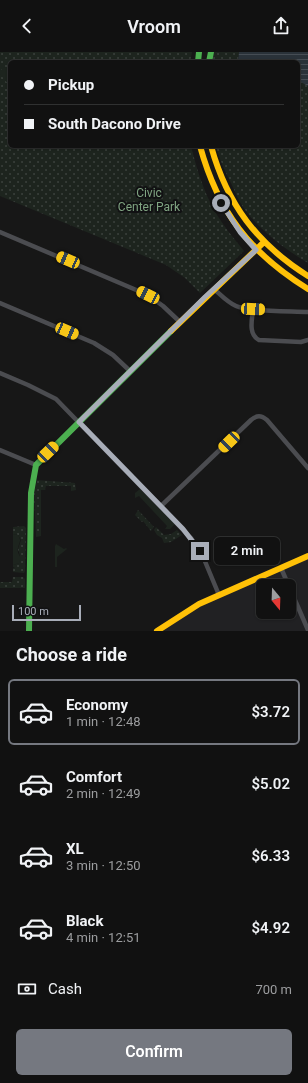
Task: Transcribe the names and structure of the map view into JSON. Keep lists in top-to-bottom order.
{
  "parks": ["Civic Center Park"],
  "scale_bar": "100 m",
  "north": "bottom",
  "page": {
    "header": "Vroom",
    "banner": ["Pickup", "South Dacono Drive"],
    "bubble": "2 min",
    "scale": "100 m",
    "heading": "Choose a ride",
    "list": [
      {
        "name": "Economy",
        "note": "1 min · 12:48",
        "value": "$3.72"
      },
      {
        "name": "Comfort",
        "note": "2 min · 12:49",
        "value": "$5.02"
      },
      {
        "name": "XL",
        "note": "3 min · 12:50",
        "value": "$6.33"
      },
      {
        "name": "Black",
        "note": "4 min · 12:51",
        "value": "$4.92"
      }
    ],
    "pay": ["Cash", "700 m"],
    "buttons": "Confirm"
  }
}
